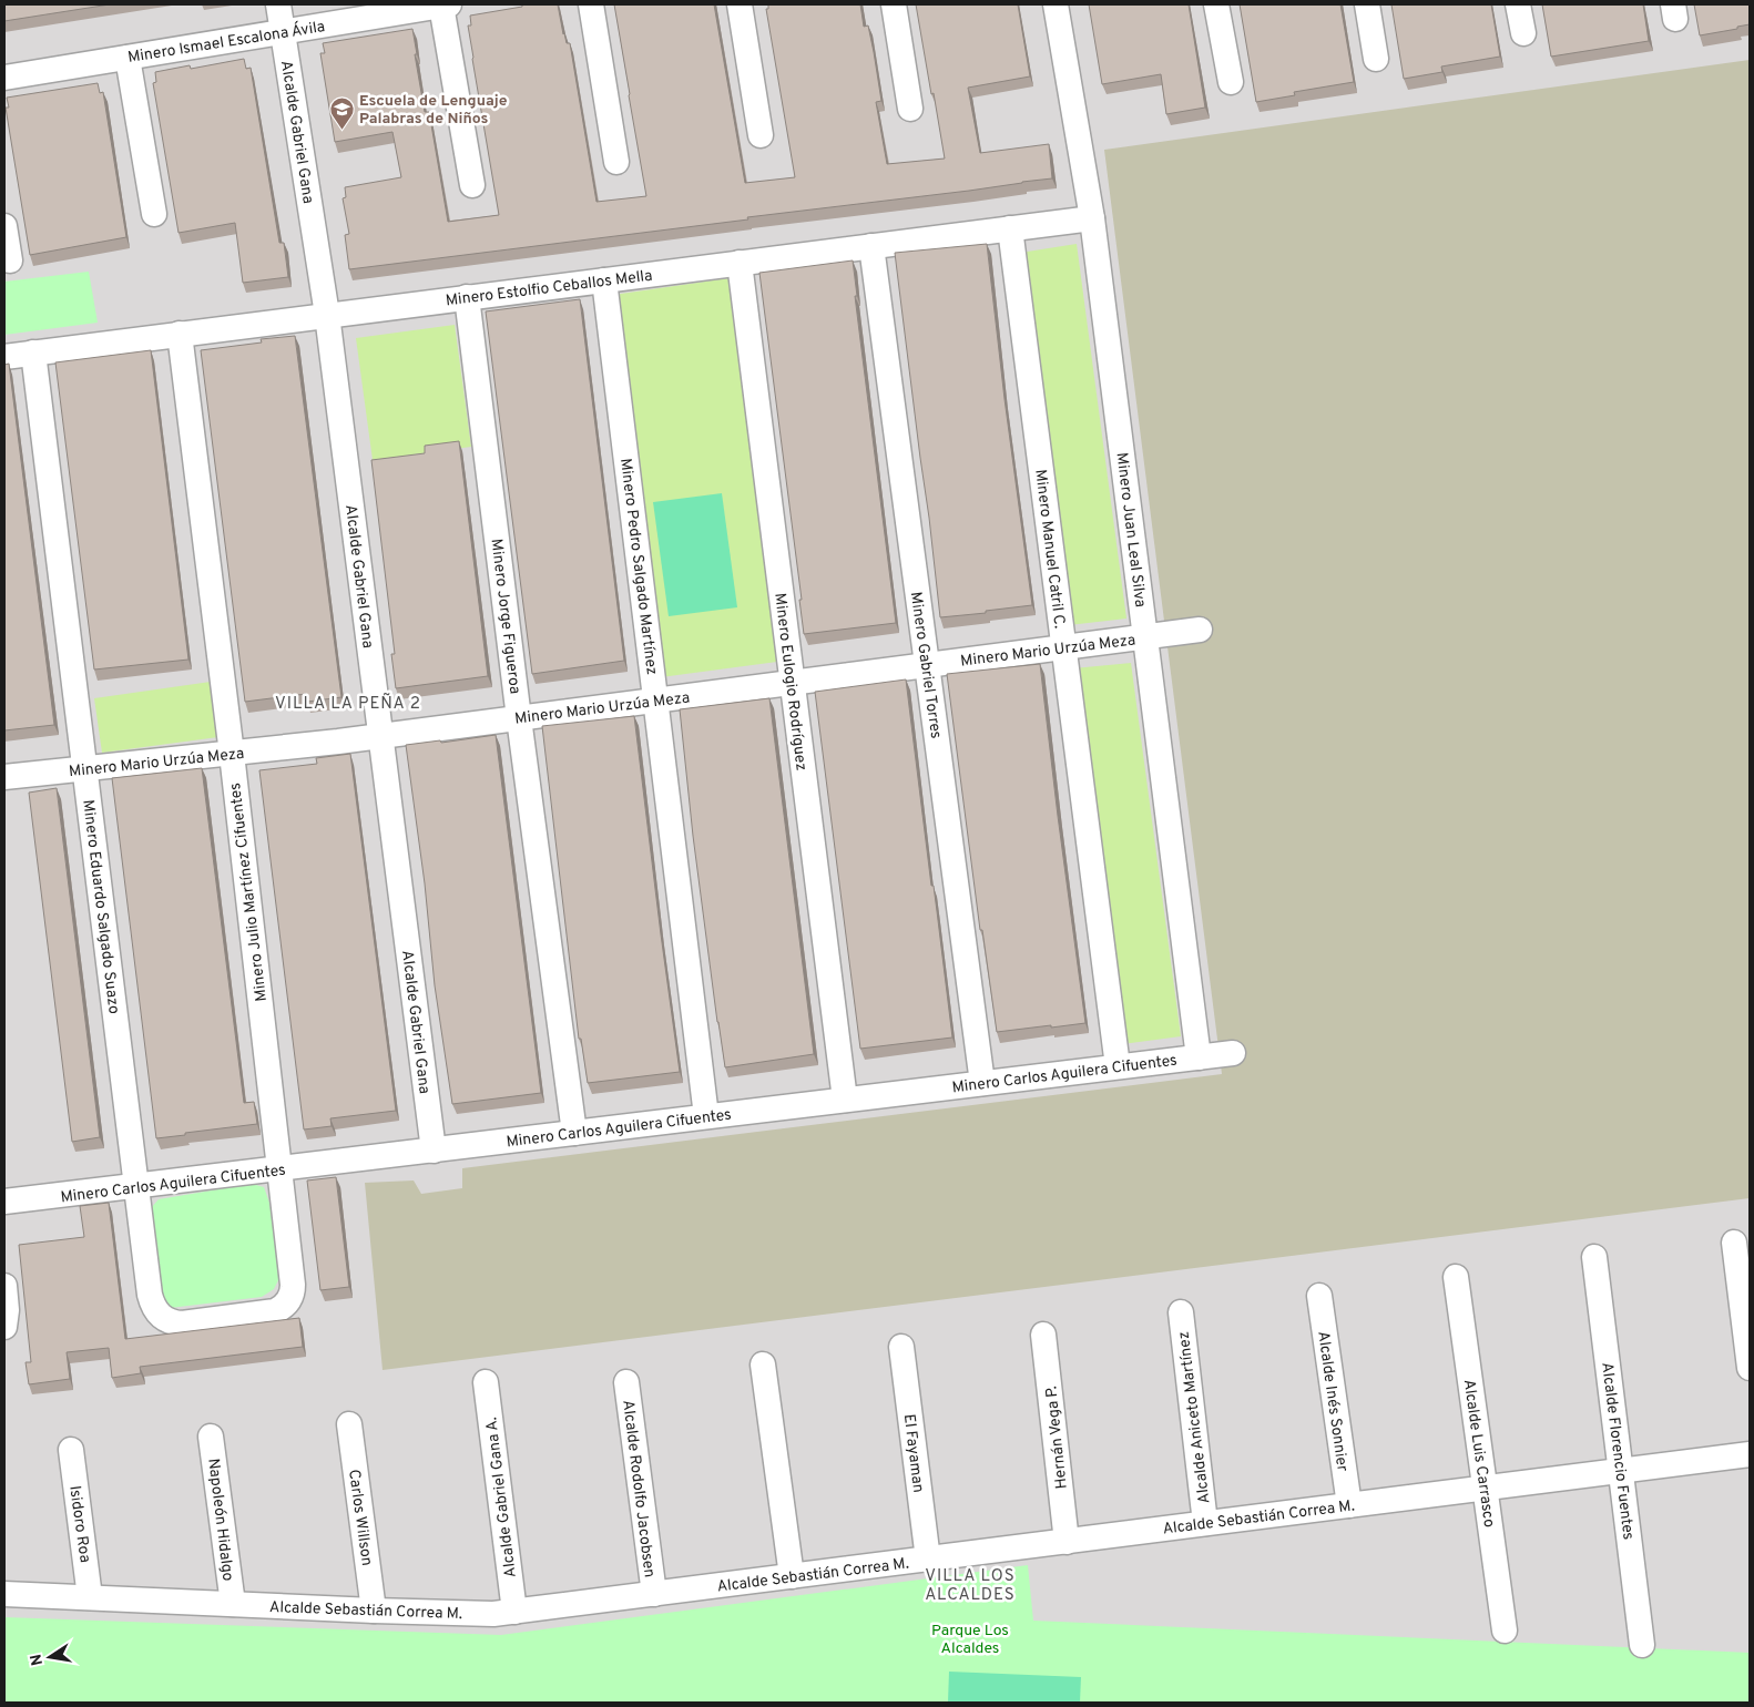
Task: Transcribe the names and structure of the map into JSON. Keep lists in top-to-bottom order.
{
  "streets": {
    "street": [
      "Minero Ismael Escalona Ávila",
      "Alcalde Gabriel Gana",
      "Minero Estolfio Ceballos Mella",
      "Minero Juan Leal Silva",
      "Minero Manuel Catril C.",
      "Minero Pedro Salgado Martínez",
      "Minero Jorge Figueroa",
      "Minero Mario Urzúa Meza",
      "Minero Gabriel Torres",
      "Minero Eulogio Rodríguez",
      "Minero Julio Martínez Cifuentes",
      "Minero Eduardo Salgado Suazo",
      "Minero Carlos Aguilera Cifuentes",
      "Alcalde Inés Sonnier",
      "Alcalde Aniceto Martínez",
      "Hernán Vega P.",
      "Alcalde Florencio Fuentes",
      "El Fayaman",
      "Alcalde Luis Carrasco",
      "Alcalde Rodolfo Jacobsen",
      "Alcalde Gabriel Gana A.",
      "Alcalde Sebastián Correa M.",
      "Carlos Willson",
      "Napoleón Hidalgo",
      "Isidoro Roa"
    ]
  },
  "crossings": [
    ["Minero Ismael Escalona Ávila", "Alcalde Gabriel Gana"],
    ["Alcalde Gabriel Gana", "Minero Estolfio Ceballos Mella"],
    ["Alcalde Gabriel Gana", "Minero Mario Urzúa Meza"],
    ["Alcalde Gabriel Gana", "Minero Carlos Aguilera Cifuentes"],
    ["Minero Estolfio Ceballos Mella", "Minero Juan Leal Silva"],
    ["Minero Estolfio Ceballos Mella", "Minero Manuel Catril C."],
    ["Minero Estolfio Ceballos Mella", "Minero Pedro Salgado Martínez"],
    ["Minero Estolfio Ceballos Mella", "Minero Jorge Figueroa"],
    ["Minero Estolfio Ceballos Mella", "Minero Gabriel Torres"],
    ["Minero Estolfio Ceballos Mella", "Minero Eulogio Rodríguez"],
    ["Minero Estolfio Ceballos Mella", "Minero Julio Martínez Cifuentes"],
    ["Minero Estolfio Ceballos Mella", "Minero Eduardo Salgado Suazo"],
    ["Minero Juan Leal Silva", "Minero Mario Urzúa Meza"],
    ["Minero Juan Leal Silva", "Minero Carlos Aguilera Cifuentes"],
    ["Minero Manuel Catril C.", "Minero Mario Urzúa Meza"],
    ["Minero Manuel Catril C.", "Minero Carlos Aguilera Cifuentes"],
    ["Minero Pedro Salgado Martínez", "Minero Mario Urzúa Meza"],
    ["Minero Pedro Salgado Martínez", "Minero Carlos Aguilera Cifuentes"],
    ["Minero Jorge Figueroa", "Minero Mario Urzúa Meza"],
    ["Minero Jorge Figueroa", "Minero Carlos Aguilera Cifuentes"],
    ["Minero Mario Urzúa Meza", "Minero Gabriel Torres"],
    ["Minero Mario Urzúa Meza", "Minero Eulogio Rodríguez"],
    ["Minero Mario Urzúa Meza", "Minero Julio Martínez Cifuentes"],
    ["Minero Mario Urzúa Meza", "Minero Eduardo Salgado Suazo"],
    ["Minero Gabriel Torres", "Minero Carlos Aguilera Cifuentes"],
    ["Minero Eulogio Rodríguez", "Minero Carlos Aguilera Cifuentes"],
    ["Minero Julio Martínez Cifuentes", "Minero Eduardo Salgado Suazo"],
    ["Minero Julio Martínez Cifuentes", "Minero Carlos Aguilera Cifuentes"],
    ["Minero Eduardo Salgado Suazo", "Minero Carlos Aguilera Cifuentes"],
    ["Alcalde Inés Sonnier", "Alcalde Sebastián Correa M."],
    ["Alcalde Aniceto Martínez", "Alcalde Sebastián Correa M."],
    ["Hernán Vega P.", "Alcalde Sebastián Correa M."],
    ["Alcalde Florencio Fuentes", "Alcalde Sebastián Correa M."],
    ["El Fayaman", "Alcalde Sebastián Correa M."],
    ["Alcalde Luis Carrasco", "Alcalde Sebastián Correa M."],
    ["Alcalde Rodolfo Jacobsen", "Alcalde Sebastián Correa M."],
    ["Alcalde Gabriel Gana A.", "Alcalde Sebastián Correa M."],
    ["Alcalde Sebastián Correa M.", "Carlos Willson"],
    ["Alcalde Sebastián Correa M.", "Napoleón Hidalgo"],
    ["Alcalde Sebastián Correa M.", "Isidoro Roa"]
  ],
  "districts": ["VILLA LA PEÑA 2", "VILLA LOS ALCALDES"],
  "parks": ["Parque Los Alcaldes"],
  "places": {
    "school or university": ["Escuela de Lenguaje Palabras de Niños"]
  },
  "north": "left"
}
